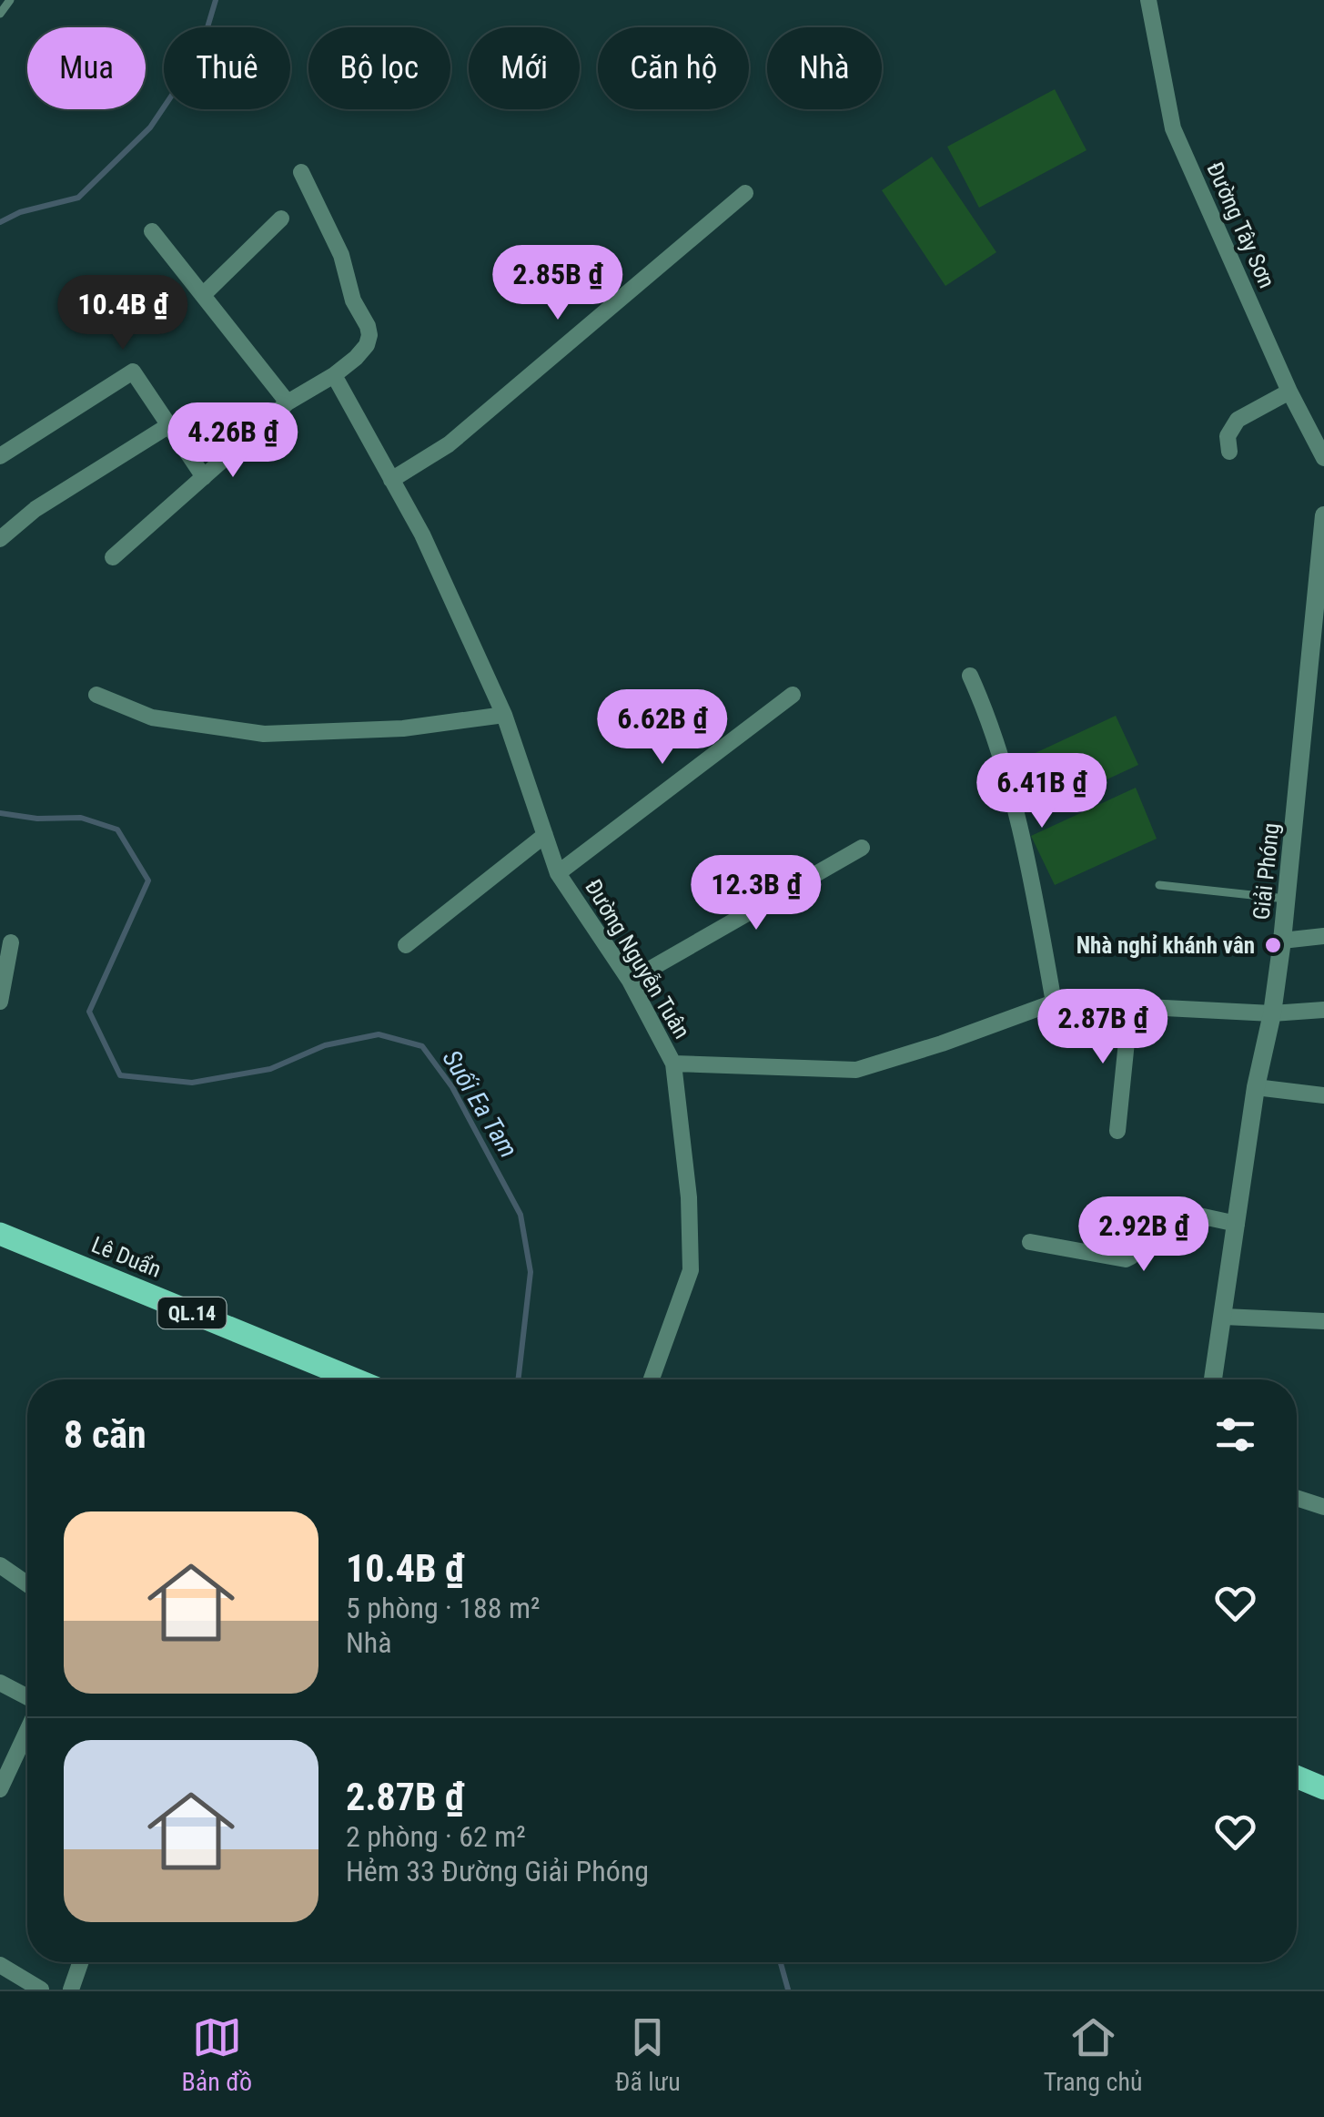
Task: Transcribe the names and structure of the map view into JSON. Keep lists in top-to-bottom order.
{
  "streets": {
    "main road": ["Lê Duẩn", "QL.14"],
    "street": ["Đường Tây Sơn", "Giải Phóng", "Đường Nguyễn Tuân"]
  },
  "water": ["Suối Ea Tam"],
  "places": ["Nhà nghỉ khánh vân"],
  "page": {
    "chip": [
      "Mua",
      "Thuê",
      "Bộ lọc",
      "Mới",
      "Căn hộ",
      "Nhà"
    ],
    "price": [
      "2.85B ₫",
      "10.4B ₫",
      "4.26B ₫",
      "6.62B ₫",
      "6.41B ₫",
      "12.3B ₫",
      "2.87B ₫",
      "2.92B ₫"
    ],
    "heading": "8 căn",
    "list": [
      {
        "name": "10.4B ₫",
        "note": "5 phòng · 188 m² · Nhà"
      },
      {
        "name": "2.87B ₫",
        "note": "2 phòng · 62 m² · Hẻm 33 Đường Giải Phóng"
      }
    ],
    "tabs": ["Bản đồ", "Đã lưu", "Trang chủ"]
  }
}
